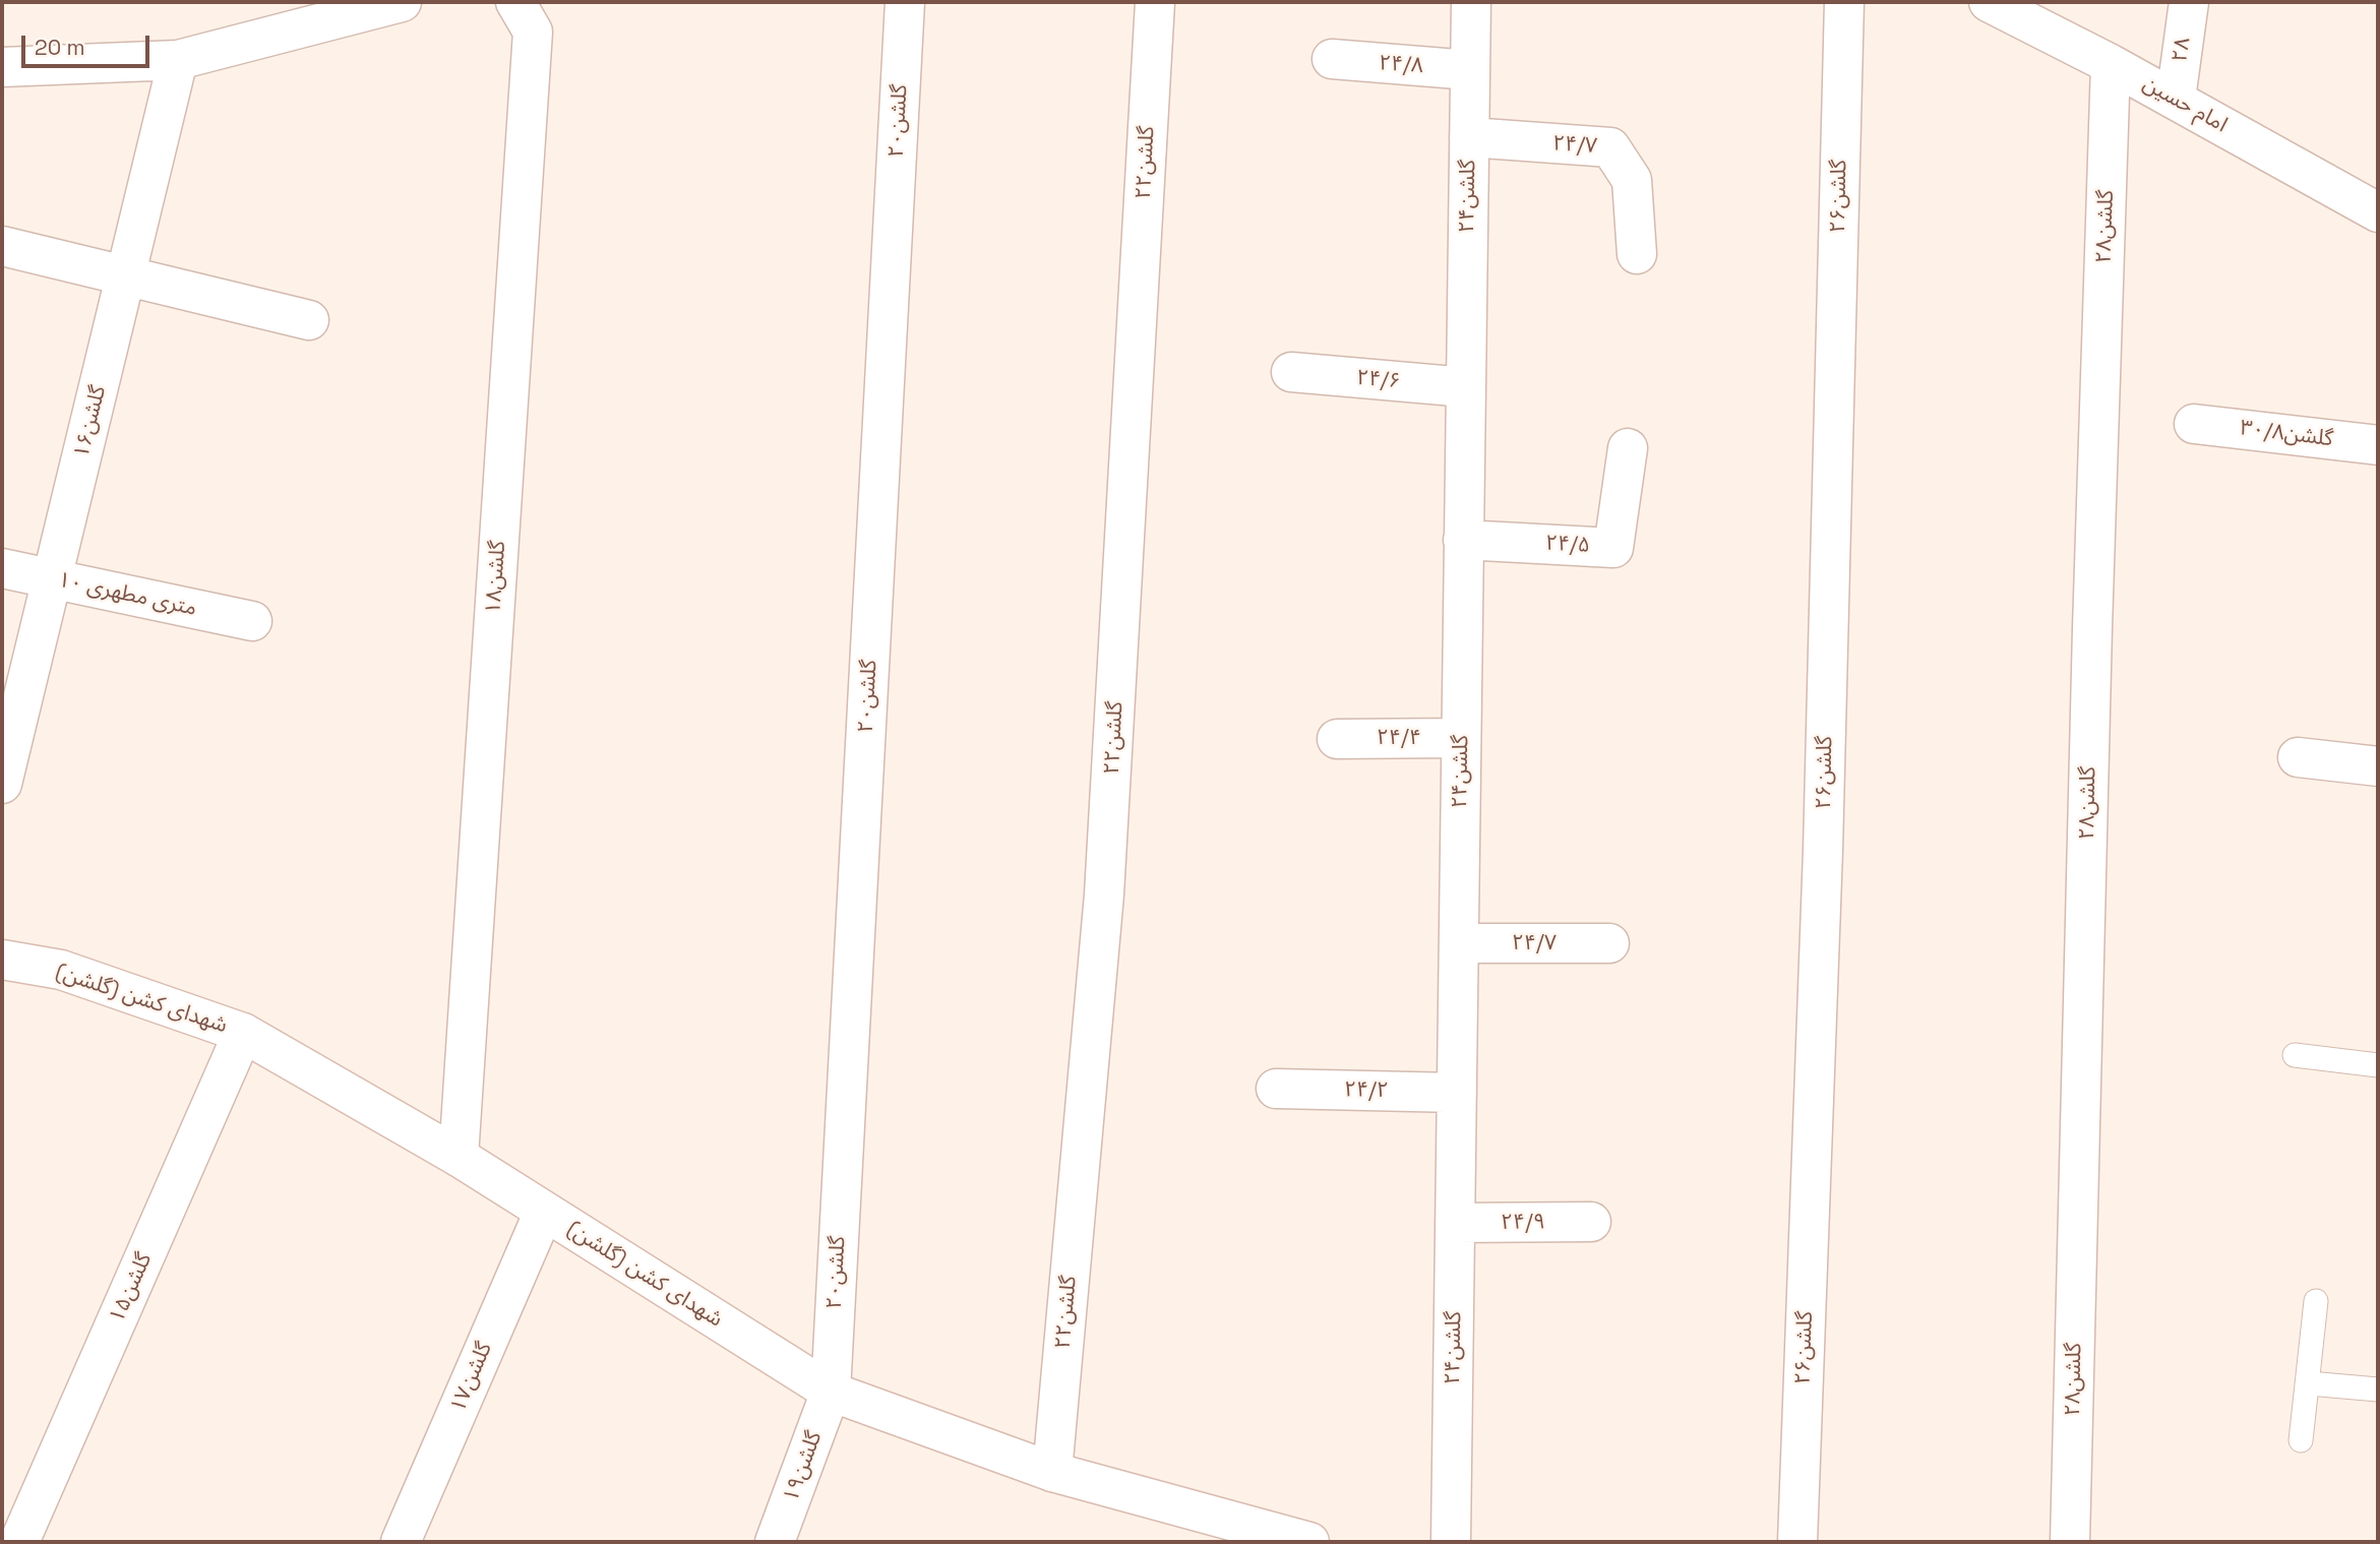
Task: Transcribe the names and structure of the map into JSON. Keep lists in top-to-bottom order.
{
  "streets": {
    "street": [
      "۲۸",
      "۲۴/۸",
      "امام حسین",
      "گلشن۲۰",
      "۲۴/۷",
      "گلشن۲۲",
      "گلشن۲۴",
      "گلشن۲۶",
      "گلشن۲۸",
      "۲۴/۶",
      "گلشن۱۶",
      "گلشن۳۰/۸",
      "۲۴/۵",
      "گلشن۱۸",
      "۱۰ متری مطهری",
      "۲۴/۴",
      "شهدای کشن (گلشن)",
      "۲۴/۲",
      "۲۴/۹",
      "گلشن۱۵",
      "گلشن۱۷",
      "گلشن۱۹"
    ]
  },
  "crossings": [
    ["۲۸", "امام حسین"],
    ["۲۴/۸", "گلشن۲۴"],
    ["امام حسین", "گلشن۲۸"],
    ["گلشن۲۰", "شهدای کشن (گلشن)"],
    ["گلشن۲۰", "گلشن۱۹"],
    ["۲۴/۷", "گلشن۲۴"],
    ["گلشن۲۲", "شهدای کشن (گلشن)"],
    ["گلشن۲۴", "۲۴/۶"],
    ["گلشن۲۴", "۲۴/۵"],
    ["گلشن۲۴", "۲۴/۴"],
    ["گلشن۲۴", "۲۴/۲"],
    ["گلشن۲۴", "۲۴/۹"],
    ["گلشن۱۶", "۱۰ متری مطهری"],
    ["گلشن۱۸", "شهدای کشن (گلشن)"],
    ["شهدای کشن (گلشن)", "گلشن۱۵"],
    ["شهدای کشن (گلشن)", "گلشن۱۷"],
    ["شهدای کشن (گلشن)", "گلشن۱۹"]
  ],
  "scale_bar": "20 m"
}
